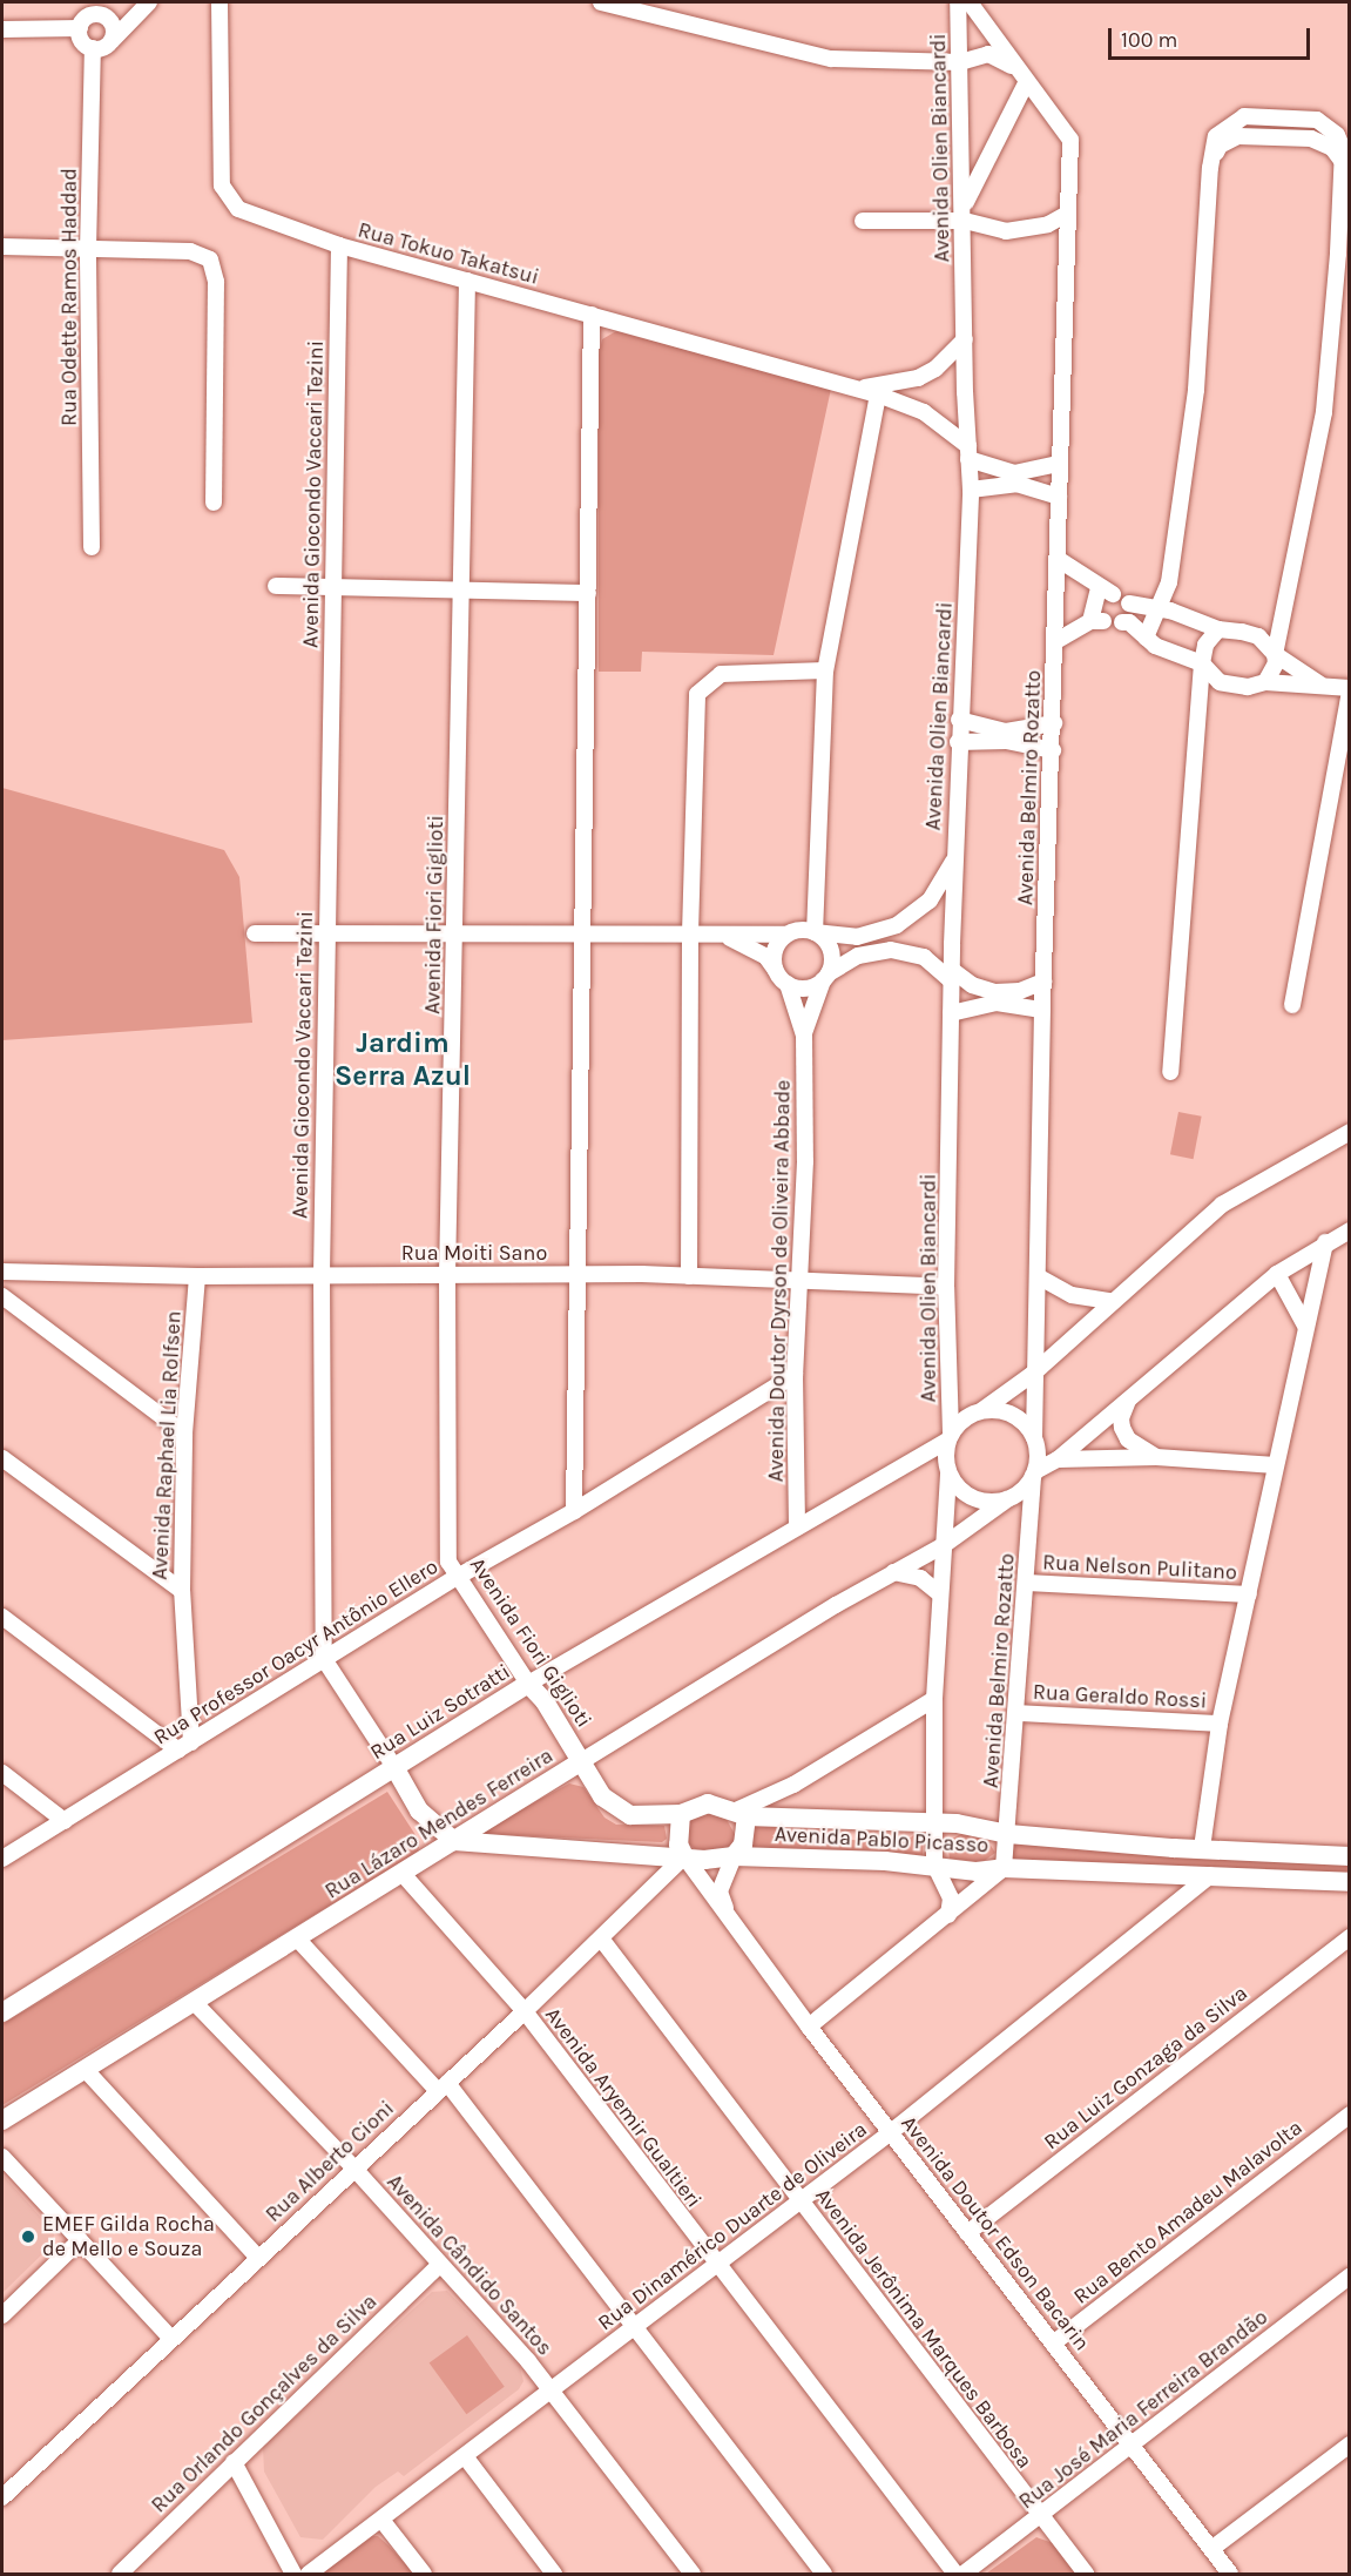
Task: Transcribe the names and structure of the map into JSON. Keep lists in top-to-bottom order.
{
  "streets": {
    "main road": [
      "Avenida Fiori Giglioti",
      "Rua Luiz Sotratti",
      "Rua Lázaro Mendes Ferreira",
      "Avenida Pablo Picasso"
    ],
    "street": [
      "Avenida Olien Biancardi",
      "Rua Tokuo Takatsui",
      "Rua Odette Ramos Haddad",
      "Avenida Giocondo Vaccari Tezini",
      "Avenida Belmiro Rozatto",
      "Rua Moiti Sano",
      "Avenida Doutor Dyrson de Oliveira Abbade",
      "Avenida Raphael Lia Rolfsen",
      "Rua Nelson Pulitano",
      "Rua Professor Oacyr Antônio Ellero",
      "Rua Geraldo Rossi",
      "Rua Luiz Gonzaga da Silva",
      "Avenida Aryemir Gualtieri",
      "Rua Alberto Cioni",
      "Rua Bento Amadeu Malavolta",
      "Rua Dinamérico Duarte de Oliveira",
      "Avenida Doutor Edson Bacarin",
      "Avenida Cândido Santos",
      "Avenida Jerônima Marques Barbosa",
      "Rua Orlando Gonçalves da Silva",
      "Rua José Maria Ferreira Brandão"
    ]
  },
  "crossings": [
    ["Avenida Olien Biancardi", "Rua Tokuo Takatsui"],
    ["Avenida Olien Biancardi", "Avenida Belmiro Rozatto"],
    ["Avenida Olien Biancardi", "Rua Moiti Sano"],
    ["Avenida Olien Biancardi", "Rua Luiz Sotratti"],
    ["Avenida Olien Biancardi", "Rua Lázaro Mendes Ferreira"],
    ["Rua Tokuo Takatsui", "Avenida Giocondo Vaccari Tezini"],
    ["Rua Tokuo Takatsui", "Avenida Fiori Giglioti"],
    ["Avenida Giocondo Vaccari Tezini", "Rua Moiti Sano"],
    ["Avenida Giocondo Vaccari Tezini", "Rua Professor Oacyr Antônio Ellero"],
    ["Avenida Belmiro Rozatto", "Rua Nelson Pulitano"],
    ["Avenida Belmiro Rozatto", "Rua Geraldo Rossi"],
    ["Avenida Belmiro Rozatto", "Rua Luiz Sotratti"],
    ["Avenida Belmiro Rozatto", "Rua Lázaro Mendes Ferreira"],
    ["Avenida Belmiro Rozatto", "Avenida Pablo Picasso"],
    ["Avenida Fiori Giglioti", "Rua Moiti Sano"],
    ["Avenida Fiori Giglioti", "Rua Professor Oacyr Antônio Ellero"],
    ["Avenida Fiori Giglioti", "Rua Luiz Sotratti"],
    ["Avenida Fiori Giglioti", "Rua Lázaro Mendes Ferreira"],
    ["Avenida Fiori Giglioti", "Avenida Pablo Picasso"],
    ["Rua Moiti Sano", "Avenida Doutor Dyrson de Oliveira Abbade"],
    ["Rua Moiti Sano", "Avenida Raphael Lia Rolfsen"],
    ["Avenida Doutor Dyrson de Oliveira Abbade", "Rua Professor Oacyr Antônio Ellero"],
    ["Avenida Doutor Dyrson de Oliveira Abbade", "Rua Luiz Sotratti"],
    ["Avenida Raphael Lia Rolfsen", "Rua Professor Oacyr Antônio Ellero"],
    ["Rua Luiz Sotratti", "Rua Lázaro Mendes Ferreira"],
    ["Rua Lázaro Mendes Ferreira", "Avenida Pablo Picasso"],
    ["Rua Lázaro Mendes Ferreira", "Avenida Aryemir Gualtieri"],
    ["Rua Lázaro Mendes Ferreira", "Avenida Cândido Santos"],
    ["Avenida Pablo Picasso", "Rua Alberto Cioni"],
    ["Avenida Pablo Picasso", "Rua Dinamérico Duarte de Oliveira"],
    ["Avenida Pablo Picasso", "Avenida Doutor Edson Bacarin"],
    ["Rua Luiz Gonzaga da Silva", "Avenida Doutor Edson Bacarin"],
    ["Avenida Aryemir Gualtieri", "Rua Alberto Cioni"],
    ["Avenida Aryemir Gualtieri", "Rua Dinamérico Duarte de Oliveira"],
    ["Rua Alberto Cioni", "Avenida Doutor Edson Bacarin"],
    ["Rua Alberto Cioni", "Avenida Cândido Santos"],
    ["Rua Alberto Cioni", "Avenida Jerônima Marques Barbosa"],
    ["Rua Bento Amadeu Malavolta", "Avenida Doutor Edson Bacarin"],
    ["Rua Dinamérico Duarte de Oliveira", "Avenida Doutor Edson Bacarin"],
    ["Rua Dinamérico Duarte de Oliveira", "Avenida Cândido Santos"],
    ["Rua Dinamérico Duarte de Oliveira", "Avenida Jerônima Marques Barbosa"],
    ["Avenida Doutor Edson Bacarin", "Rua José Maria Ferreira Brandão"],
    ["Avenida Cândido Santos", "Rua Orlando Gonçalves da Silva"],
    ["Avenida Jerônima Marques Barbosa", "Rua José Maria Ferreira Brandão"]
  ],
  "districts": ["Jardim Serra Azul"],
  "places": ["EMEF Gilda Rocha de Mello e Souza"],
  "scale_bar": "100 m"
}
